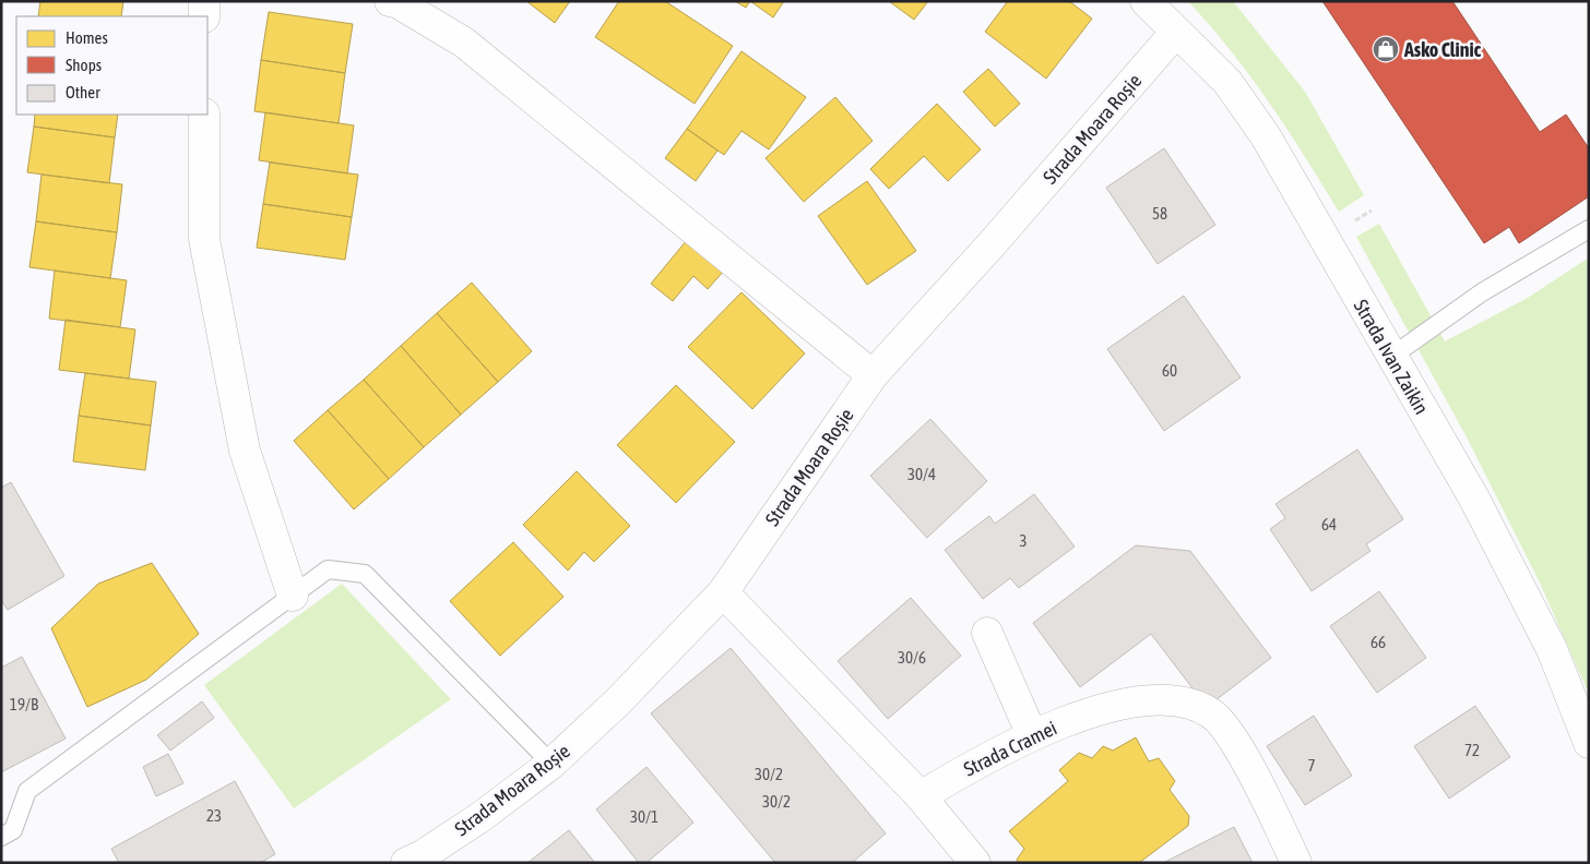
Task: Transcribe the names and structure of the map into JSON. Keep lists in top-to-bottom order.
{
  "streets": {
    "street": ["Strada Moara Roșie", "Strada Ivan Zaikin", "Strada Cramei"]
  },
  "crossings": [
    ["Strada Moara Roșie", "Strada Ivan Zaikin"]
  ],
  "places": {
    "shop": ["Asko Clinic"]
  },
  "house_numbers": [
    "58",
    "60",
    "30/4",
    "64",
    "3",
    "66",
    "30/6",
    "19/B",
    "72",
    "7",
    "30/2",
    "30/2",
    "23",
    "30/1"
  ],
  "legend": ["Homes", "Shops", "Other"]
}
